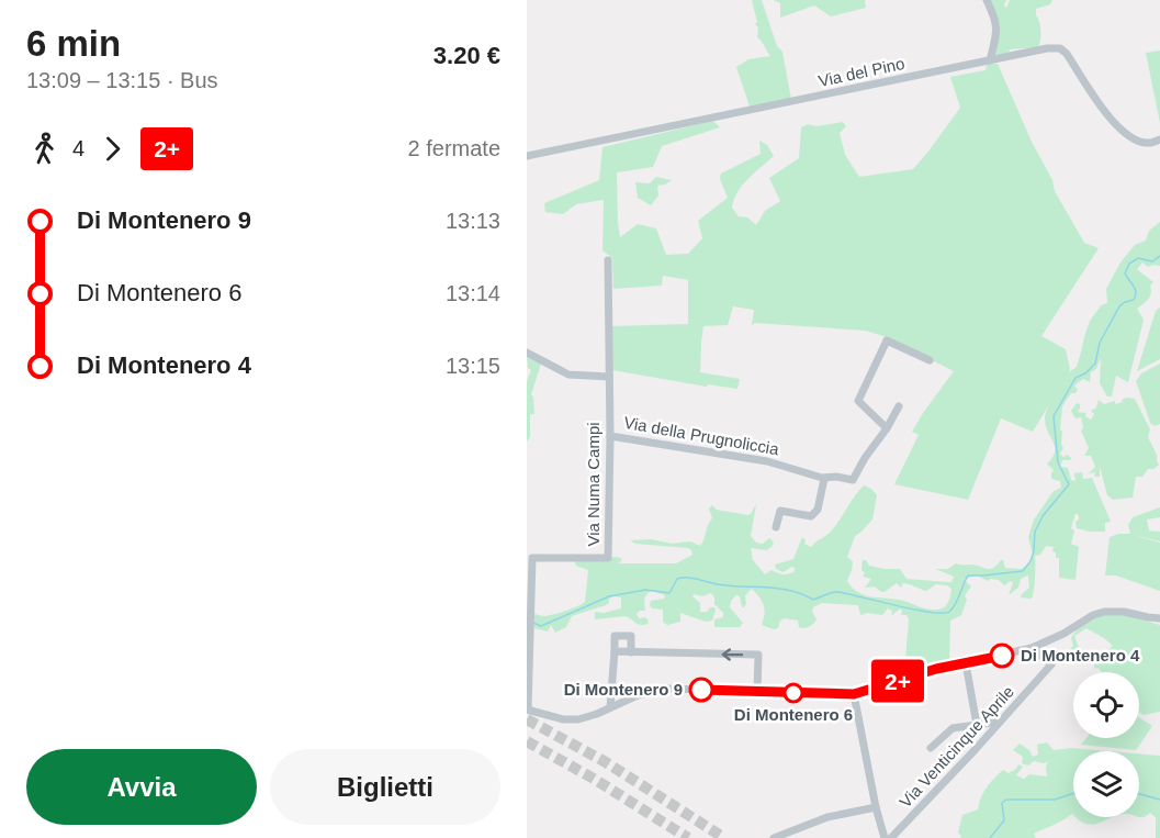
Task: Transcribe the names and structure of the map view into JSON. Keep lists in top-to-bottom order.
{
  "streets": {
    "street": [
      "Via del Pino",
      "Via della Prugnoliccia",
      "Via Numa Campi",
      "Via Venticinque Aprile"
    ]
  },
  "crossings": [
    ["Via della Prugnoliccia", "Via Numa Campi"]
  ],
  "places": ["Di Montenero 4", "Di Montenero 9", "Di Montenero 6"],
  "lines": ["bus line 2+"],
  "page": {
    "heading": ["6 min", "13:09 – 13:15 · Bus", "3.20 €"],
    "on_map": "2+",
    "legs": ["4", "2+", "2 fermate"],
    "list": [
      {
        "name": "Di Montenero 9",
        "value": "13:13"
      },
      {
        "name": "Di Montenero 6",
        "value": "13:14"
      },
      {
        "name": "Di Montenero 4",
        "value": "13:15"
      }
    ],
    "buttons": ["Avvia", "Biglietti"]
  }
}
